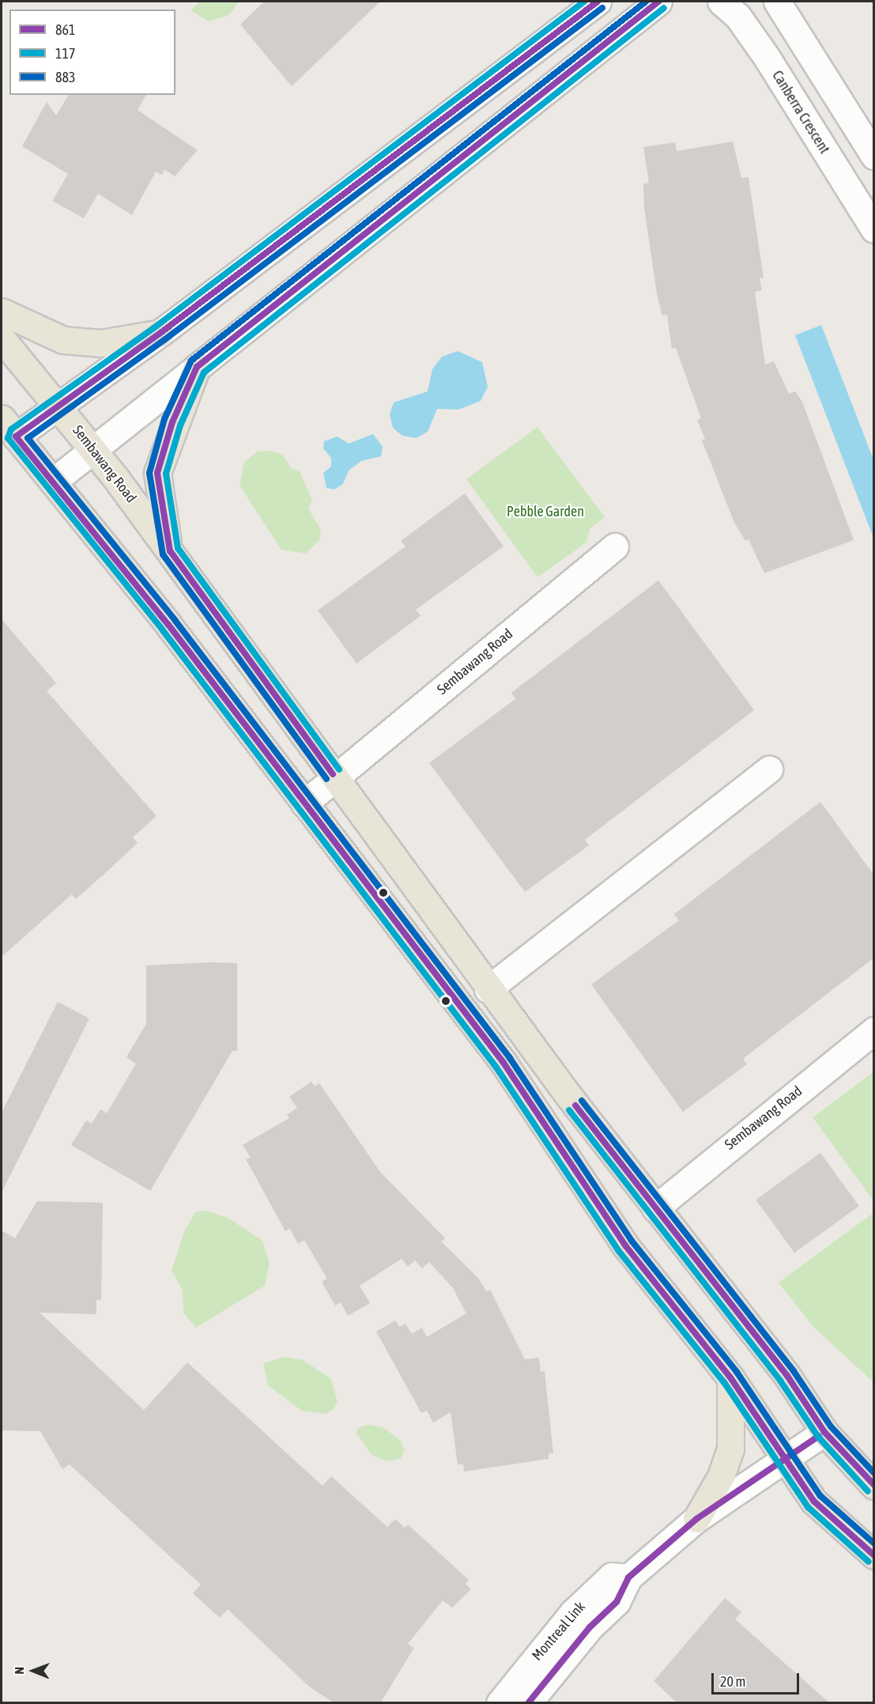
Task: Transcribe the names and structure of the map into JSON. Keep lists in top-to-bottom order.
{
  "streets": {
    "main road": ["Sembawang Road"],
    "street": ["Canberra Crescent", "Montreal Link"]
  },
  "crossings": [
    ["Sembawang Road", "Montreal Link"]
  ],
  "parks": ["Pebble Garden"],
  "lines": ["transit line 861", "transit line 117", "transit line 883"],
  "legend": ["861", "117", "883"],
  "scale_bar": "20 m",
  "north": "left"
}
